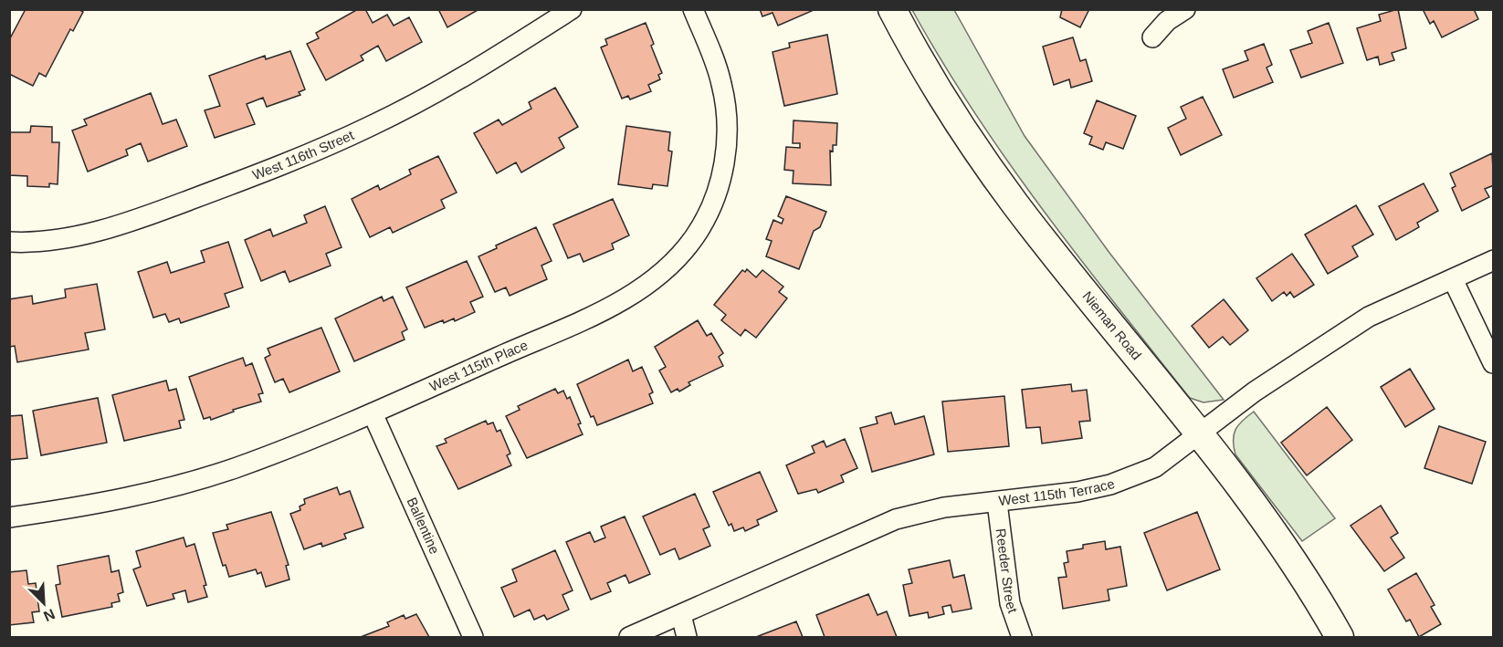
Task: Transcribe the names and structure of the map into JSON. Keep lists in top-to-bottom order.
{
  "streets": {
    "street": [
      "West 116th Street",
      "Nieman Road",
      "West 115th Place",
      "West 115th Terrace",
      "Ballentine",
      "Reeder Street"
    ]
  },
  "crossings": [
    ["Nieman Road", "West 115th Terrace"],
    ["West 115th Place", "Ballentine"],
    ["West 115th Terrace", "Reeder Street"]
  ],
  "north": "bottom right"
}
